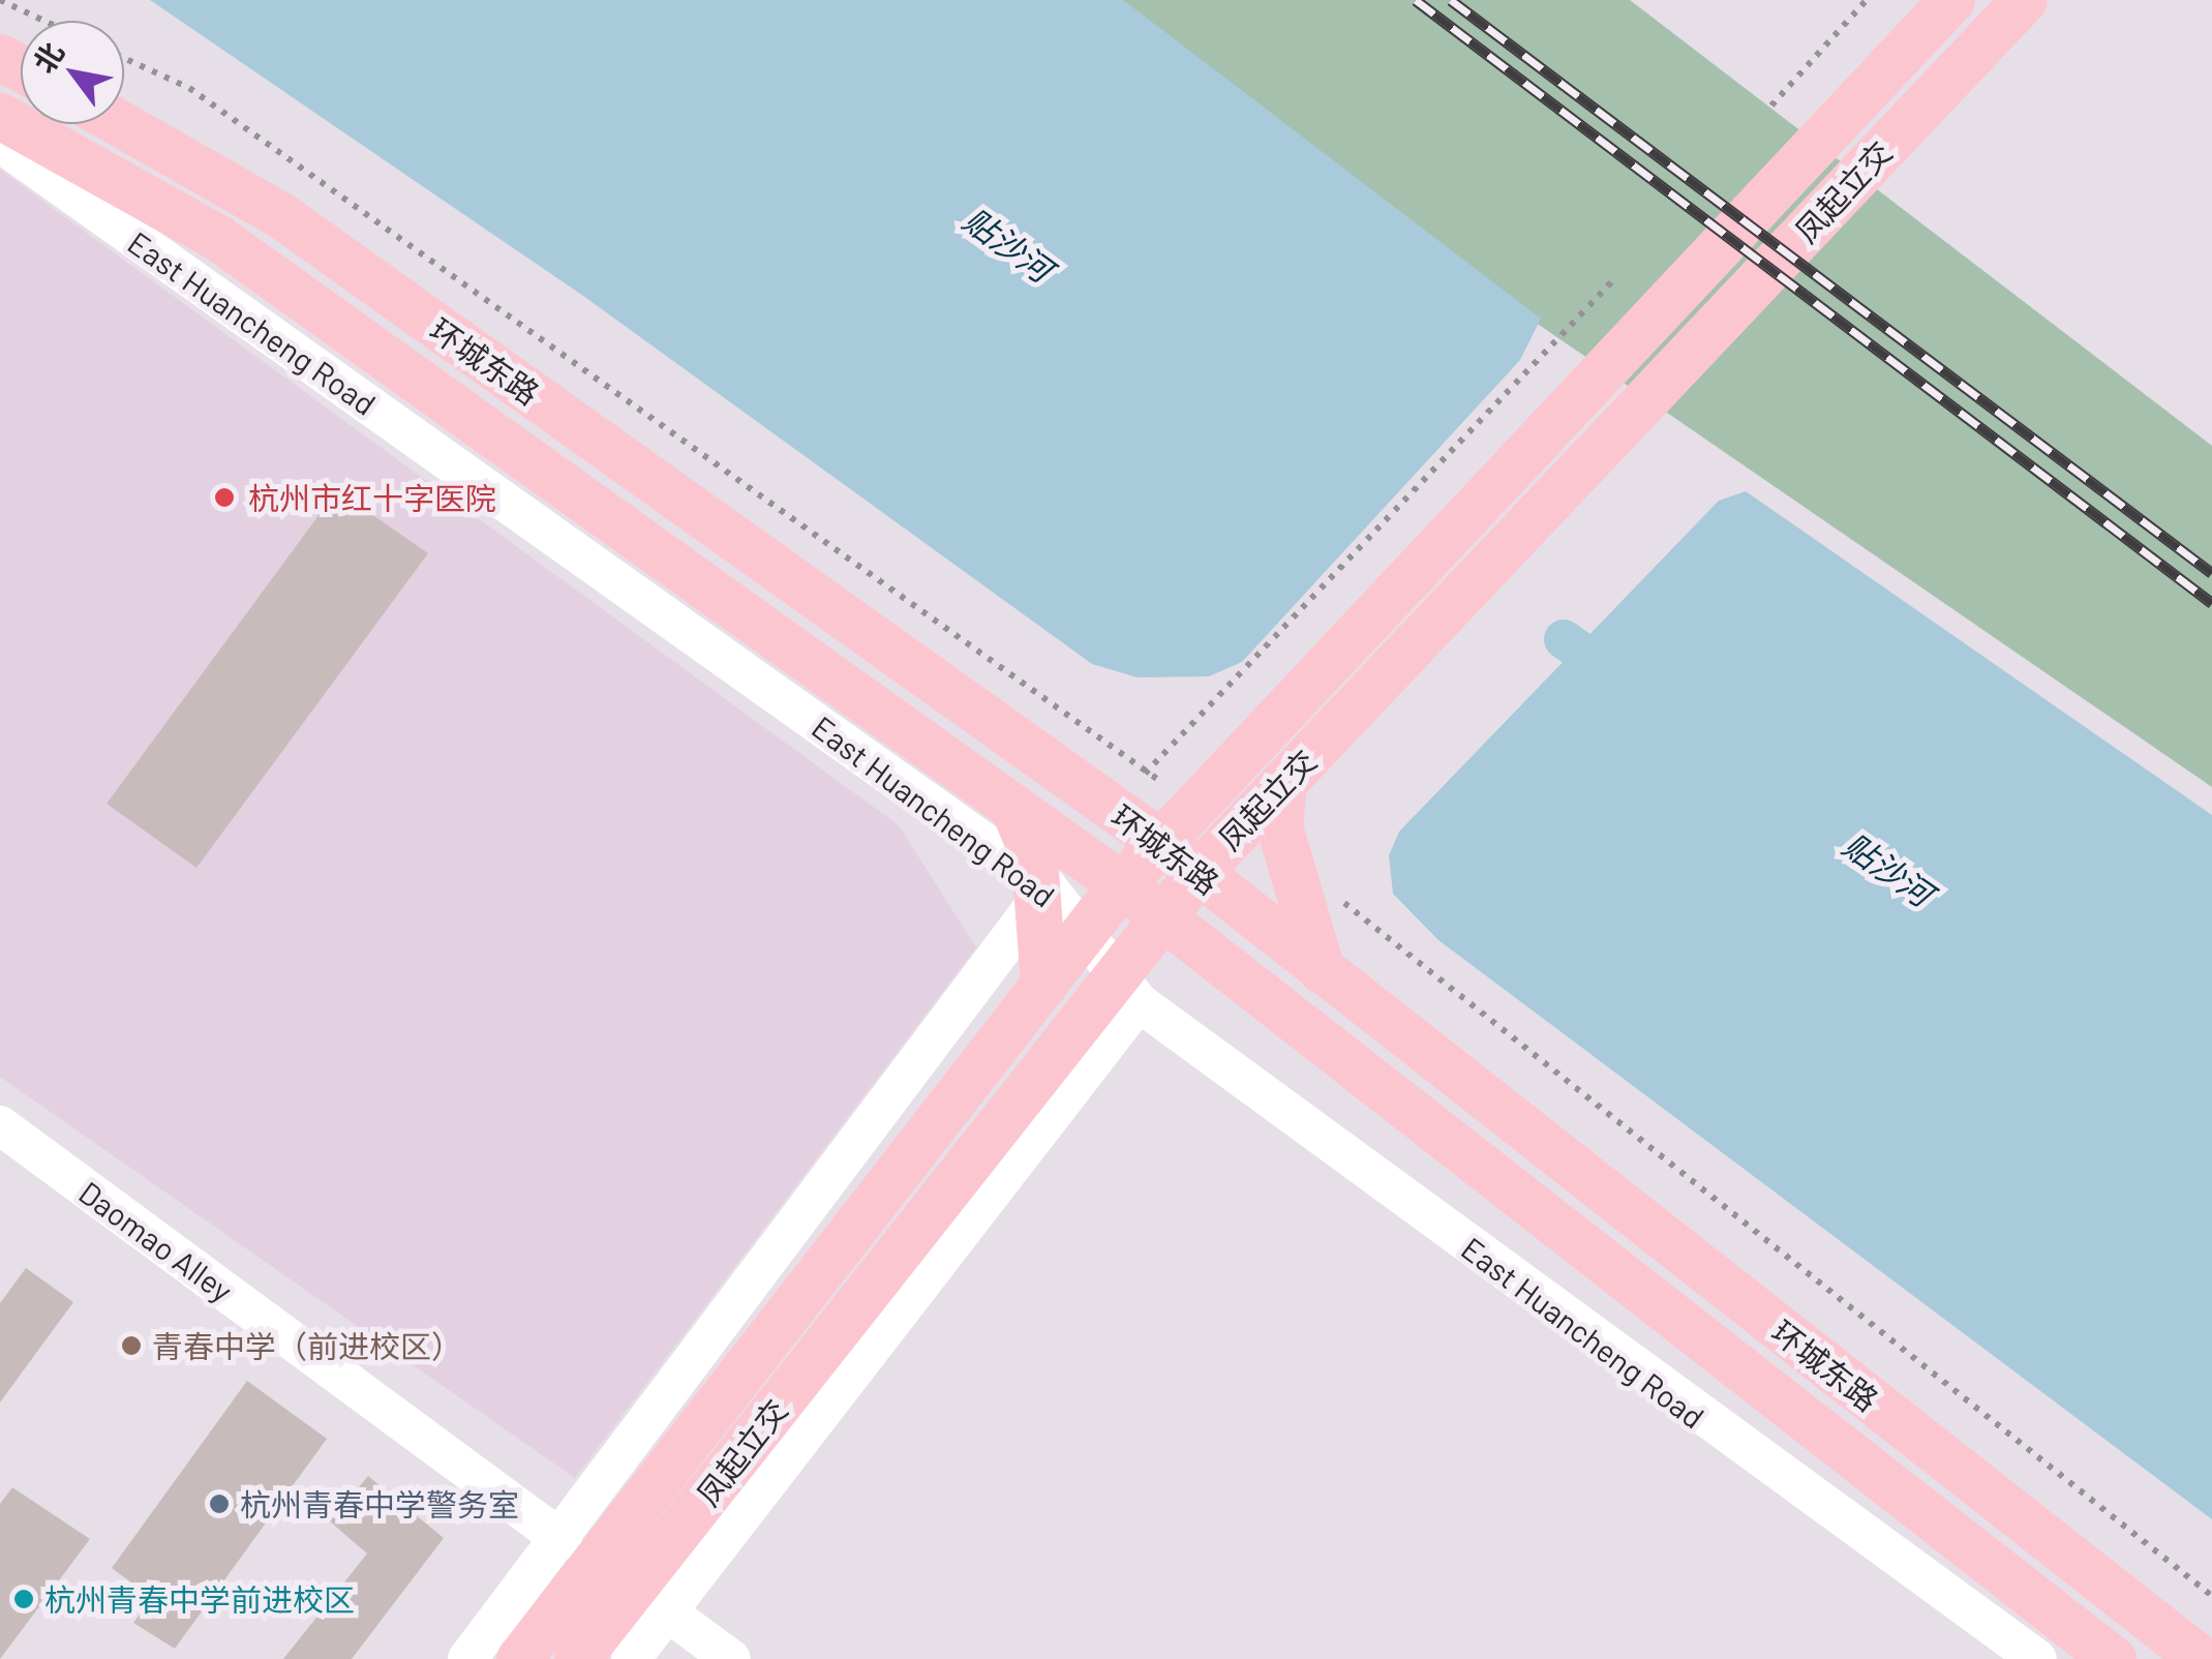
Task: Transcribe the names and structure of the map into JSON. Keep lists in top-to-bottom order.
{
  "streets": {
    "main road": ["凤起立交", "环城东路"],
    "street": ["East Huancheng Road", "Daomao Alley"]
  },
  "crossings": [
    ["凤起立交", "环城东路"]
  ],
  "water": ["贴沙河"],
  "places": [
    "杭州市红十字医院",
    "青春中学（前进校区）",
    "杭州青春中学警务室",
    "杭州青春中学前进校区"
  ],
  "north": "top left"
}
